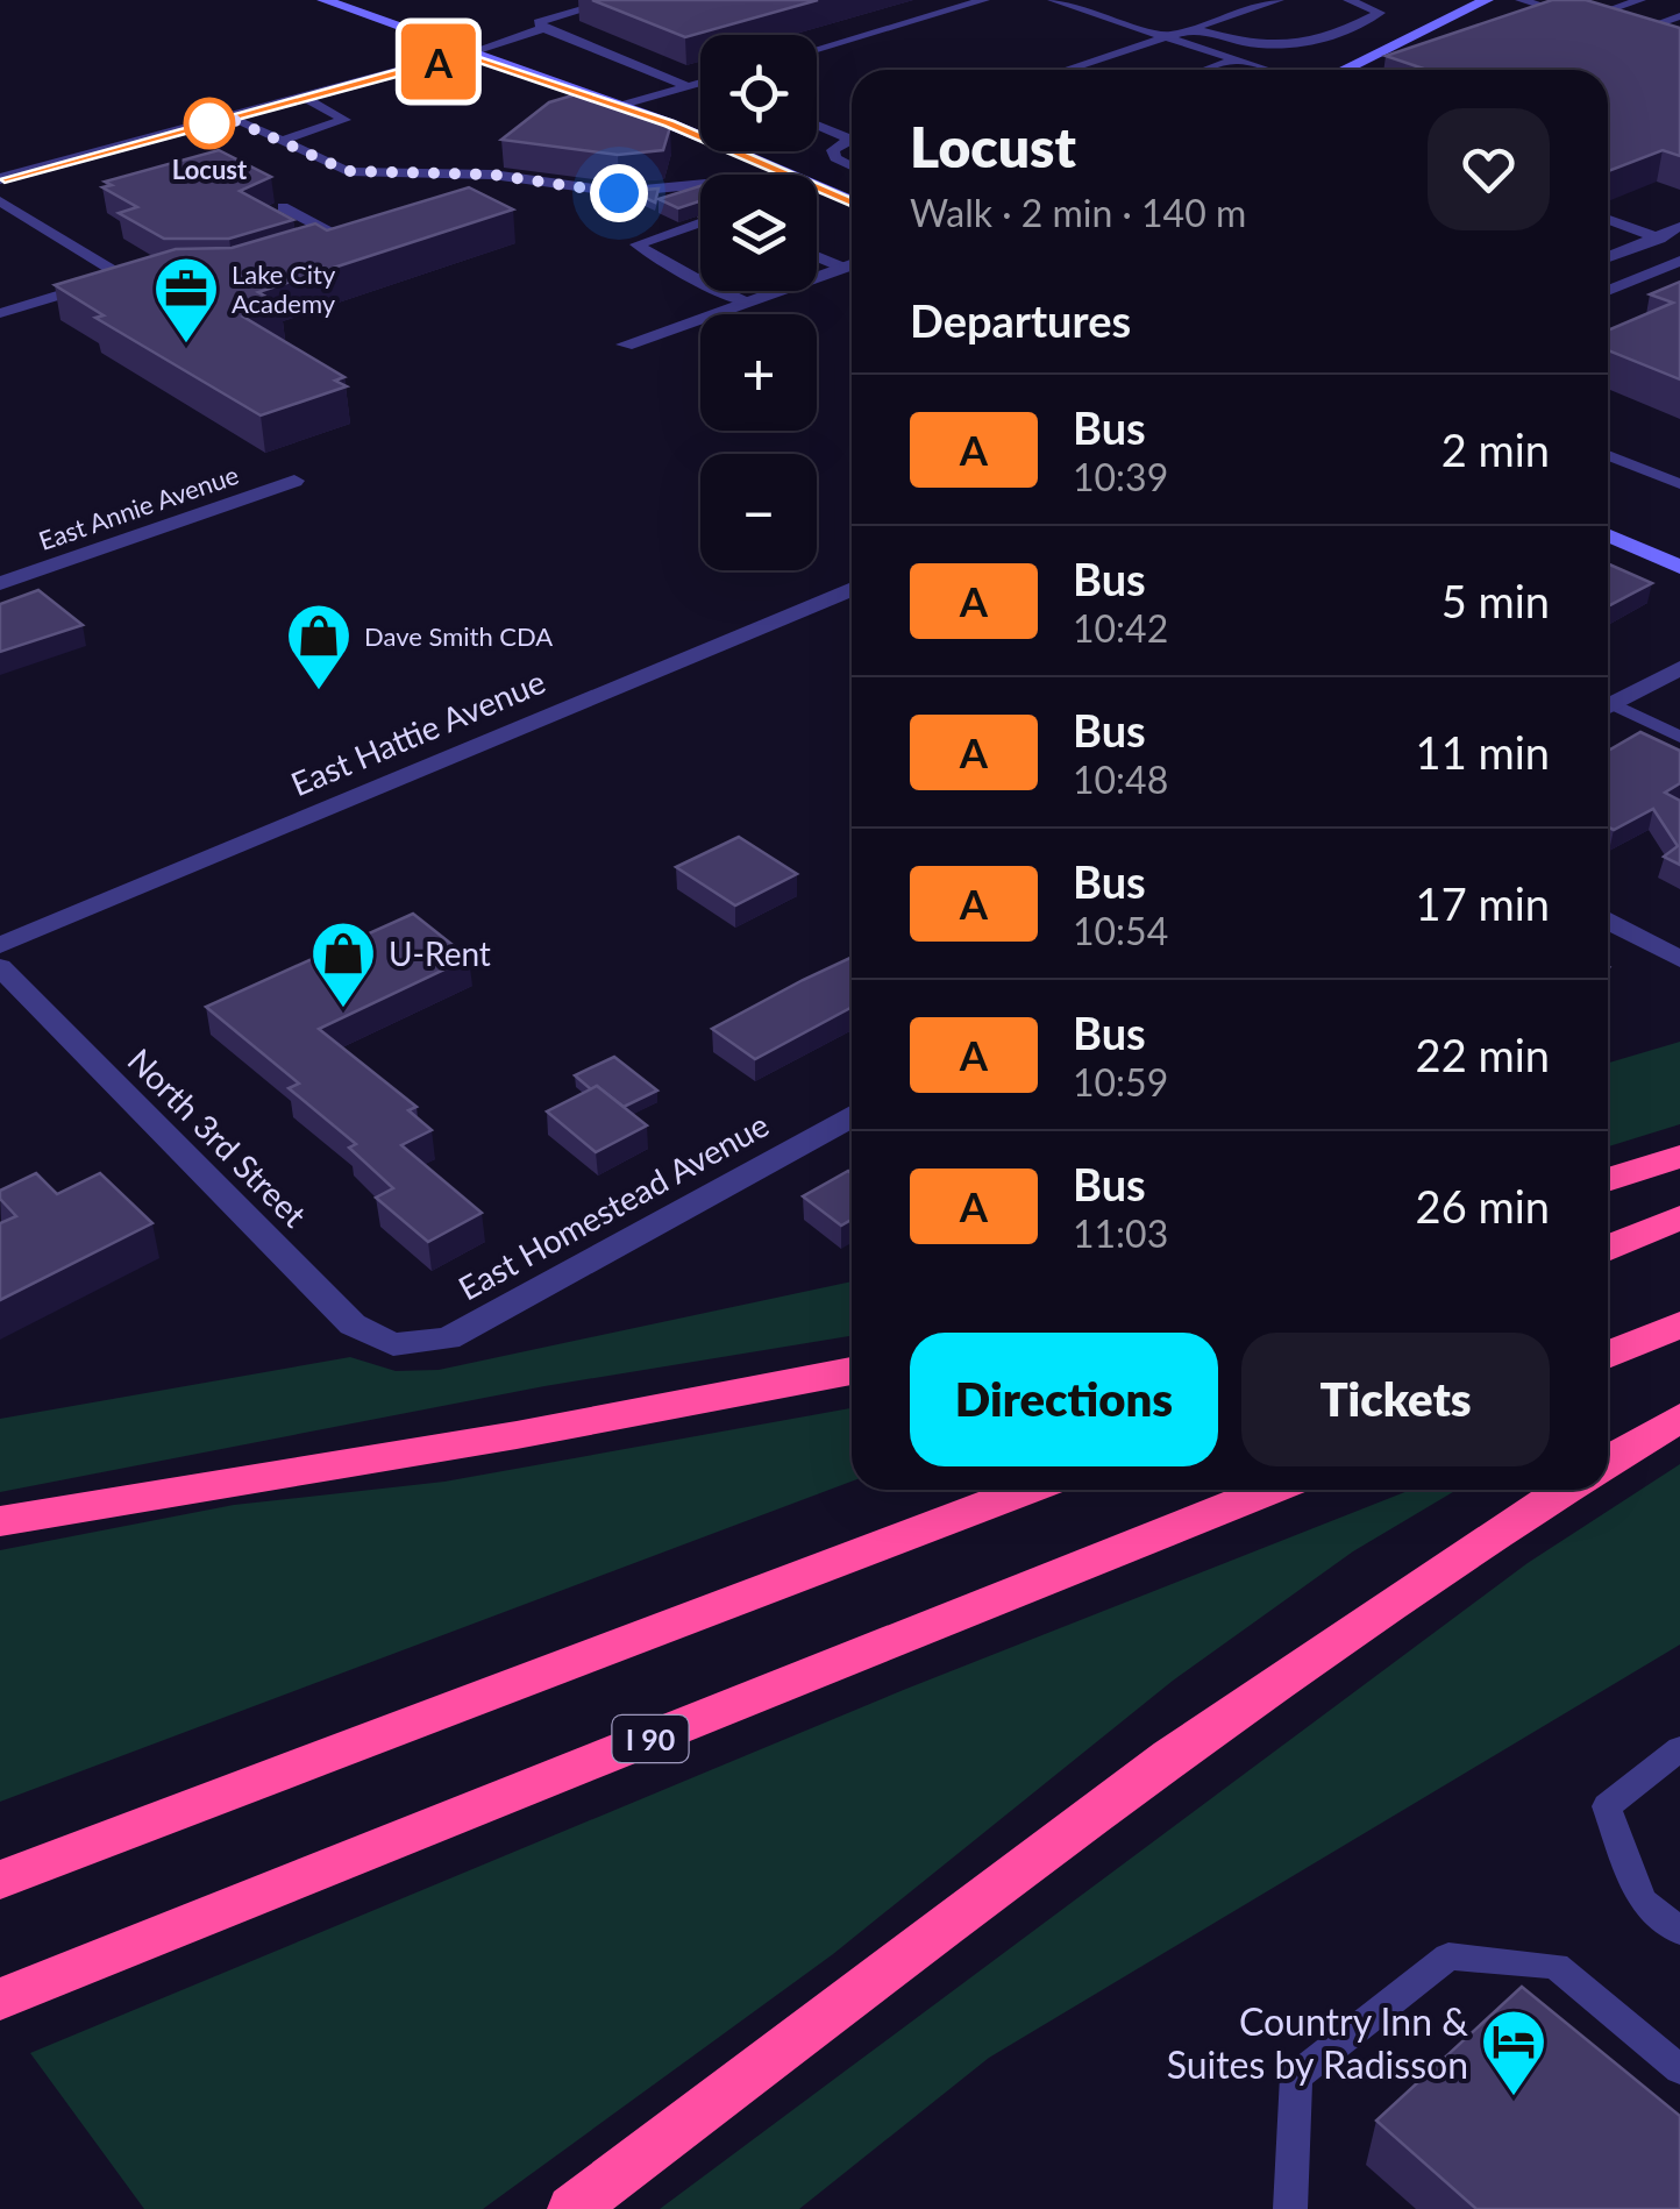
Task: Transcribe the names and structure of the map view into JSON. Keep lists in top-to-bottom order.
{
  "streets": {
    "highway": ["I 90"],
    "street": [
      "East Annie Avenue",
      "East Hattie Avenue",
      "North 3rd Street",
      "East Homestead Avenue"
    ]
  },
  "crossings": [
    ["North 3rd Street", "East Homestead Avenue"]
  ],
  "places": {
    "other": ["Locust"],
    "office": ["Lake City Academy"],
    "shop": ["Dave Smith CDA", "U-Rent"],
    "hotel": ["Country Inn & Suites by Radisson"]
  },
  "lines": ["bus line A"],
  "page": {
    "on_map": "A",
    "map_buttons": ["+", "−"],
    "heading": [
      ["Locust", "Walk · 2 min · 140 m"],
      "Departures"
    ],
    "list": [
      {
        "mark": "A",
        "name": "Bus",
        "note": "10:39",
        "value": "2 min"
      },
      {
        "mark": "A",
        "name": "Bus",
        "note": "10:42",
        "value": "5 min"
      },
      {
        "mark": "A",
        "name": "Bus",
        "note": "10:48",
        "value": "11 min"
      },
      {
        "mark": "A",
        "name": "Bus",
        "note": "10:54",
        "value": "17 min"
      },
      {
        "mark": "A",
        "name": "Bus",
        "note": "10:59",
        "value": "22 min"
      },
      {
        "mark": "A",
        "name": "Bus",
        "note": "11:03",
        "value": "26 min"
      }
    ],
    "buttons": ["Directions", "Tickets"]
  }
}
